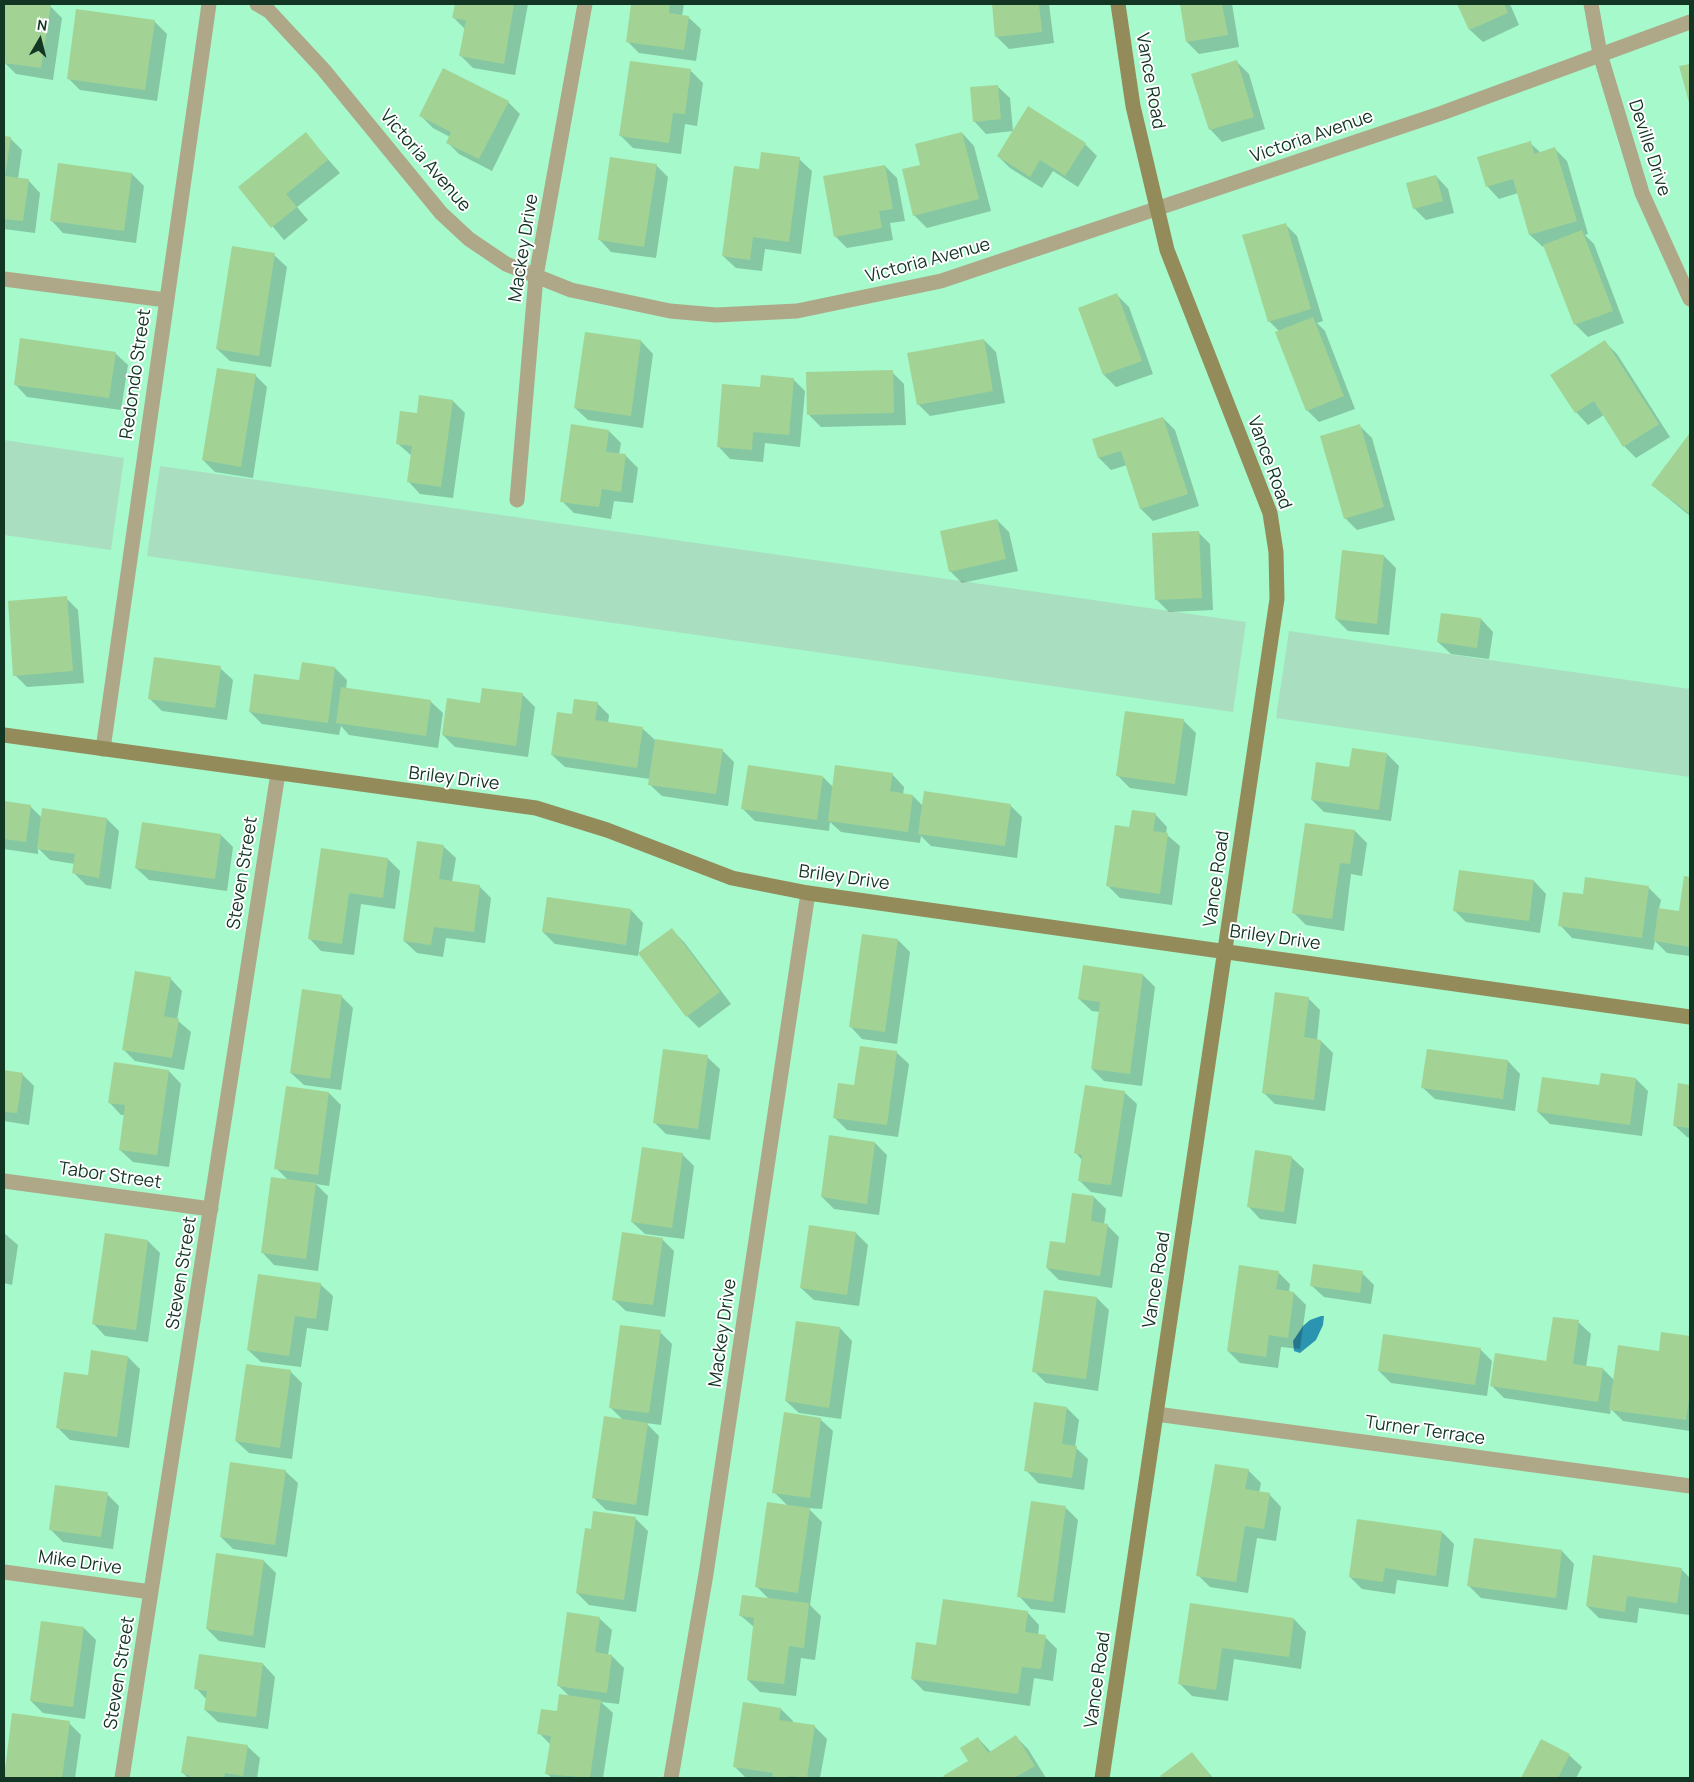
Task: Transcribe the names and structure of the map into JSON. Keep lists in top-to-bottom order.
{
  "streets": {
    "street": [
      "Vance Road",
      "Victoria Avenue",
      "Deville Drive",
      "Mackey Drive",
      "Redondo Street",
      "Briley Drive",
      "Steven Street",
      "Tabor Street",
      "Turner Terrace",
      "Mike Drive"
    ]
  },
  "crossings": [
    ["Vance Road", "Victoria Avenue"],
    ["Vance Road", "Briley Drive"],
    ["Vance Road", "Turner Terrace"],
    ["Victoria Avenue", "Deville Drive"],
    ["Victoria Avenue", "Mackey Drive"],
    ["Mackey Drive", "Briley Drive"],
    ["Redondo Street", "Briley Drive"],
    ["Briley Drive", "Steven Street"],
    ["Steven Street", "Tabor Street"],
    ["Steven Street", "Mike Drive"]
  ],
  "north": "top"
}
